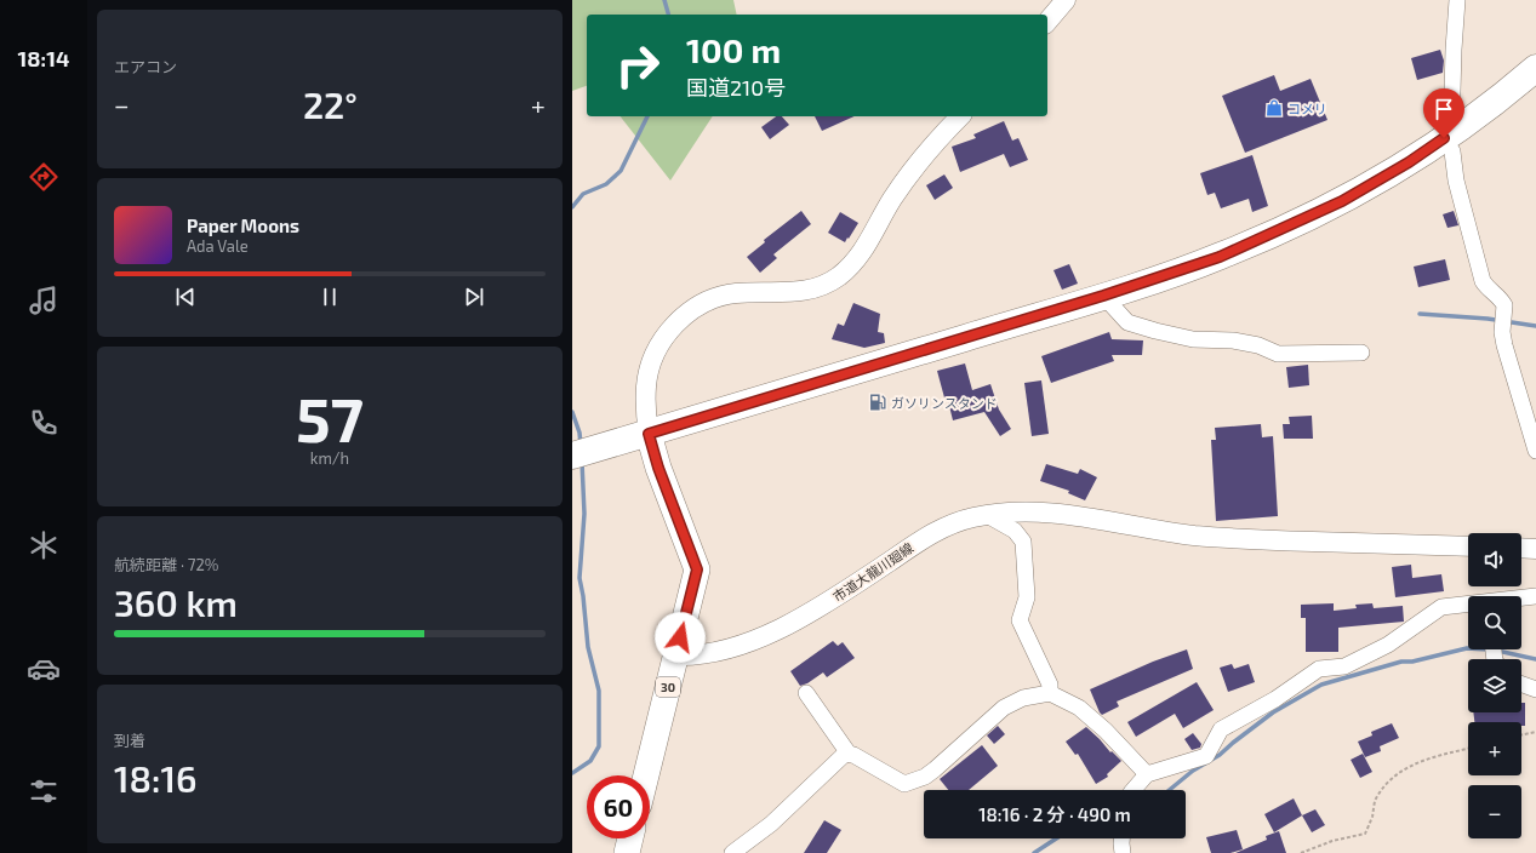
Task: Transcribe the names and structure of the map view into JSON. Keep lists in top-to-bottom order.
{
  "streets": {
    "main road": ["30"],
    "street": ["市道大龍川廻線"]
  },
  "crossings": [
    ["市道大龍川廻線", "30"]
  ],
  "places": {
    "shop": ["コメリ"],
    "fuel station": ["ガソリンスタンド"]
  },
  "page": {
    "tabs": "18:14",
    "tile": [
      "エアコン",
      ["57", "km/h"],
      ["航続距離 · 72%", "360 km"],
      ["到着", "18:16"]
    ],
    "turn": ["100 m", "国道210号"],
    "heat": ["−", "22°", "+"],
    "song": ["Paper Moons", "Ada Vale"],
    "map_buttons": ["+", "−"],
    "limit": "60",
    "trip": "18:16 · 2 分 · 490 m"
  }
}
